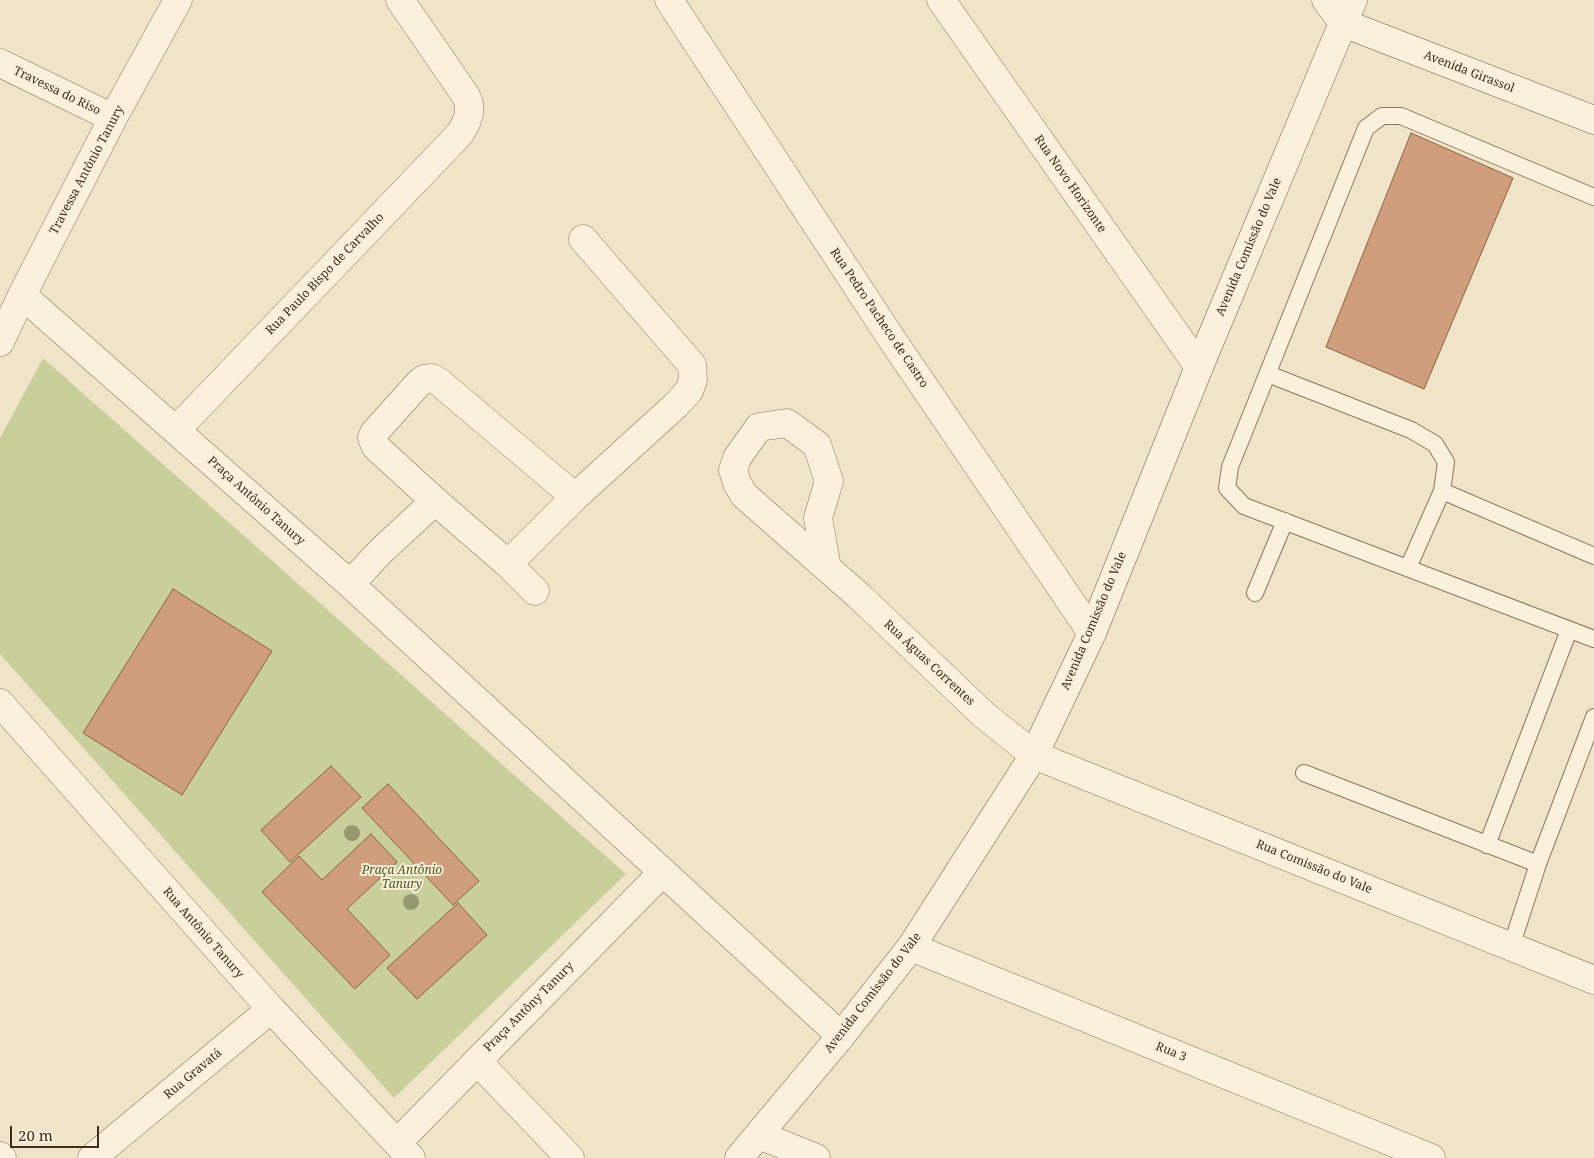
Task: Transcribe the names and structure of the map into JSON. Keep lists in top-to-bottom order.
{
  "streets": {
    "street": [
      "Avenida Girassol",
      "Travessa do Riso",
      "Travessa Antônio Tanury",
      "Rua Novo Horizonte",
      "Avenida Comissão do Vale",
      "Rua Paulo Bispo de Carvalho",
      "Rua Pedro Pacheco de Castro",
      "Praça Antônio Tanury",
      "Rua Águas Correntes",
      "Rua Comissão do Vale",
      "Rua Antônio Tanury",
      "Praça Antôny Tanury",
      "Rua 3",
      "Rua Gravatá"
    ]
  },
  "crossings": [
    ["Avenida Girassol", "Avenida Comissão do Vale"],
    ["Travessa do Riso", "Travessa Antônio Tanury"],
    ["Travessa Antônio Tanury", "Praça Antônio Tanury"],
    ["Rua Novo Horizonte", "Avenida Comissão do Vale"],
    ["Avenida Comissão do Vale", "Rua Pedro Pacheco de Castro"],
    ["Avenida Comissão do Vale", "Praça Antônio Tanury"],
    ["Avenida Comissão do Vale", "Rua Águas Correntes"],
    ["Avenida Comissão do Vale", "Rua Comissão do Vale"],
    ["Avenida Comissão do Vale", "Rua 3"],
    ["Rua Paulo Bispo de Carvalho", "Praça Antônio Tanury"],
    ["Praça Antônio Tanury", "Praça Antôny Tanury"],
    ["Rua Águas Correntes", "Rua Comissão do Vale"],
    ["Rua Antônio Tanury", "Praça Antôny Tanury"],
    ["Rua Antônio Tanury", "Rua Gravatá"]
  ],
  "parks": ["Praça Antônio Tanury"],
  "scale_bar": "20 m"
}
